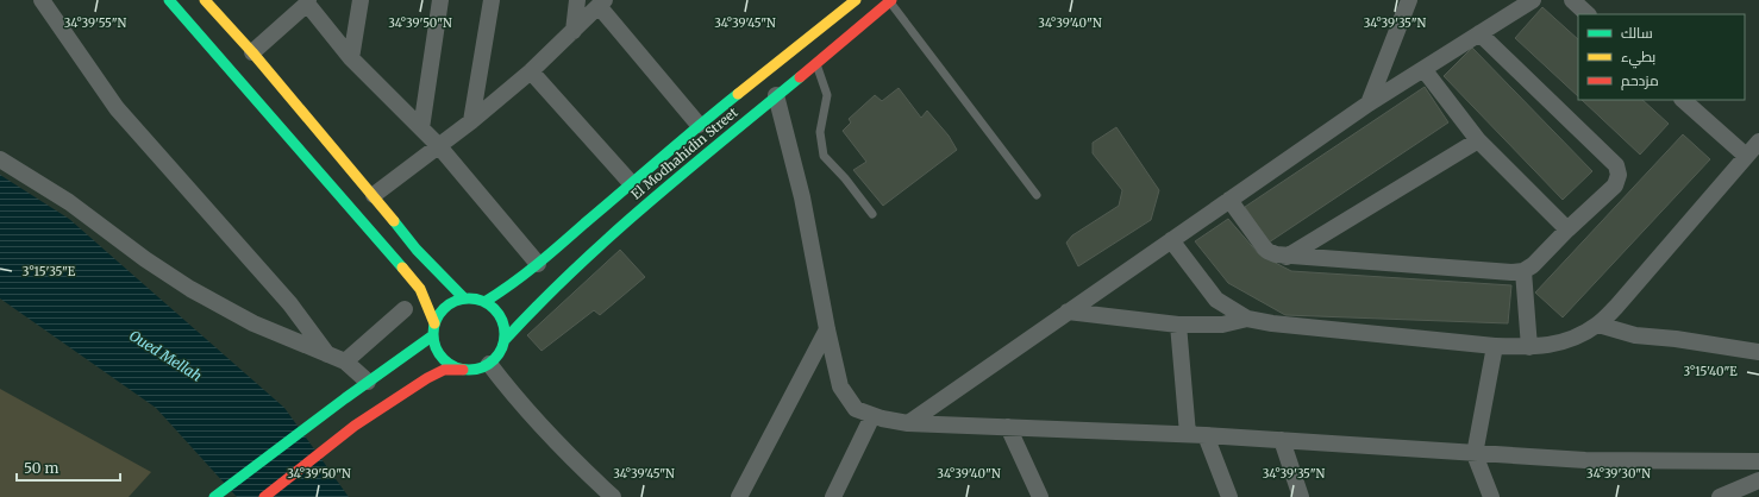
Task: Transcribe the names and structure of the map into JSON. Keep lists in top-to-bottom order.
{
  "streets": {
    "main road": ["El Modhahidin Street"]
  },
  "water": ["Oued Mellah"],
  "legend": ["سالك", "بطيء", "مزدحم"],
  "scale_bar": "50 m",
  "coordinates": [
    "34°39'55\"N",
    "34°39'50\"N",
    "34°39'45\"N",
    "34°39'40\"N",
    "34°39'35\"N",
    "3°15'35\"E",
    "3°15'40\"E",
    "34°39'30\"N"
  ]
}
